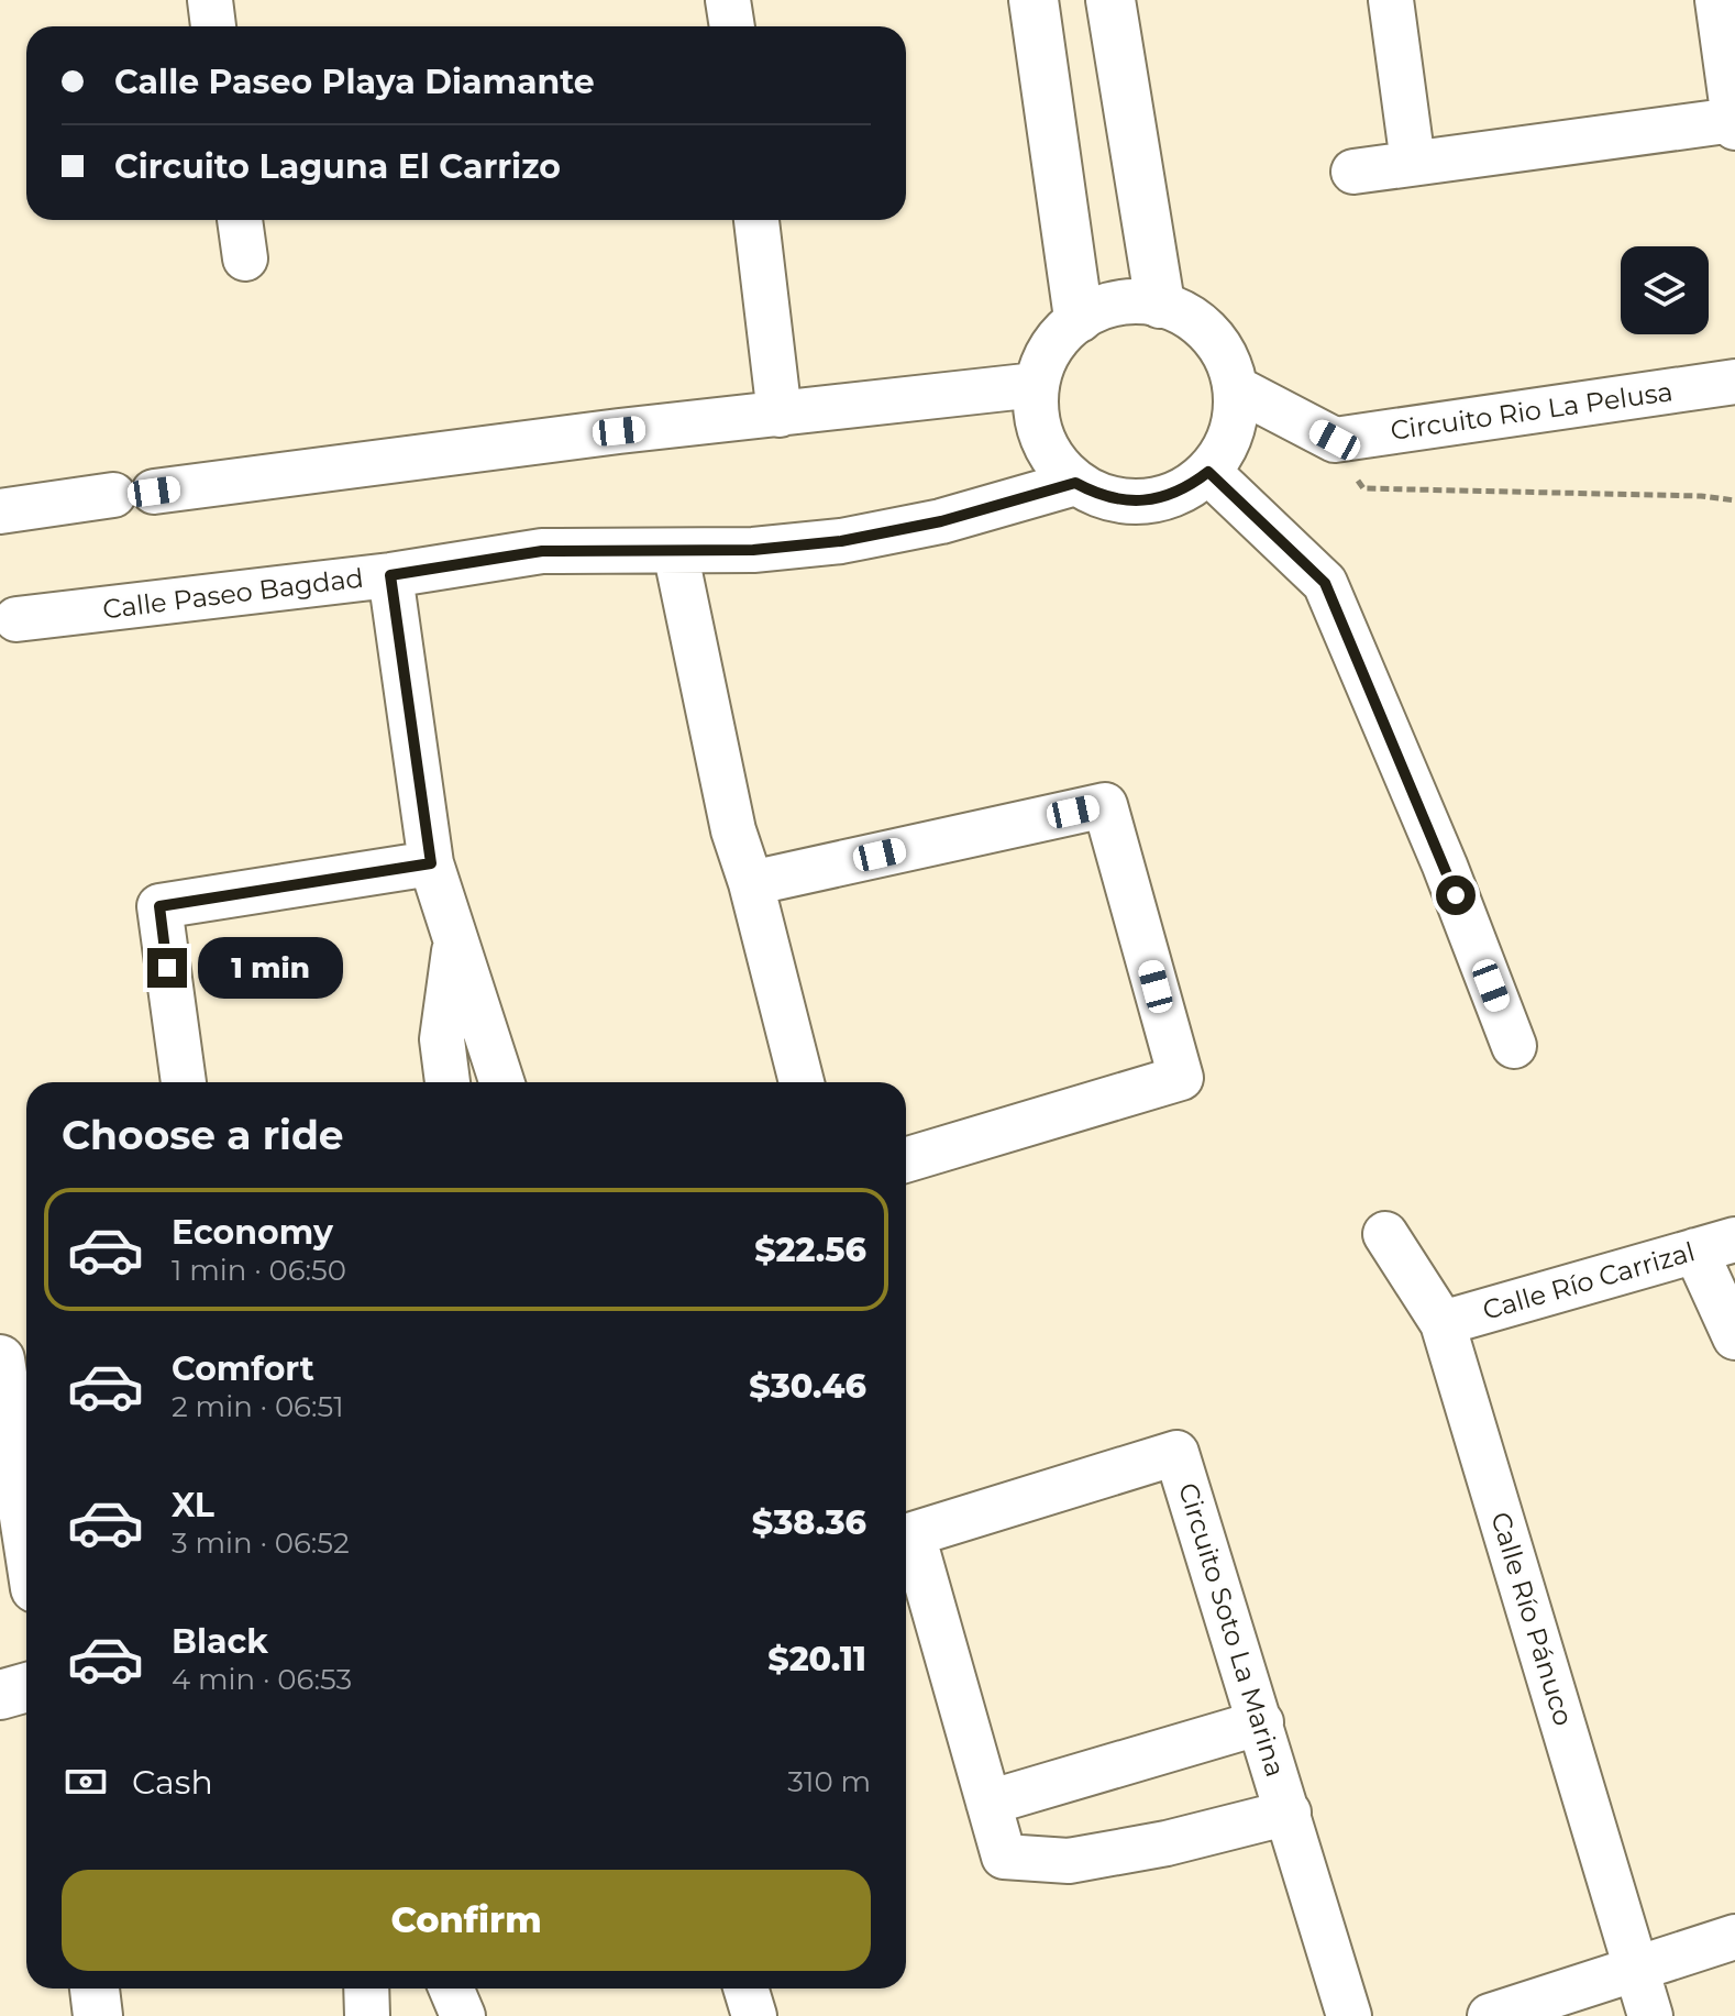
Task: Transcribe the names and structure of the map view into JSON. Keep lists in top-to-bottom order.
{
  "streets": {
    "street": [
      "Circuito Rio La Pelusa",
      "Calle Paseo Bagdad",
      "Calle Río Carrizal",
      "Calle Río Pánuco",
      "Circuito Soto La Marina"
    ]
  },
  "crossings": [
    ["Calle Río Carrizal", "Calle Río Pánuco"]
  ],
  "page": {
    "banner": ["Calle Paseo Playa Diamante", "Circuito Laguna El Carrizo"],
    "bubble": "1 min",
    "heading": "Choose a ride",
    "list": [
      {
        "name": "Economy",
        "note": "1 min · 06:50",
        "value": "$22.56"
      },
      {
        "name": "Comfort",
        "note": "2 min · 06:51",
        "value": "$30.46"
      },
      {
        "name": "XL",
        "note": "3 min · 06:52",
        "value": "$38.36"
      },
      {
        "name": "Black",
        "note": "4 min · 06:53",
        "value": "$20.11"
      }
    ],
    "pay": ["Cash", "310 m"],
    "buttons": "Confirm"
  }
}
